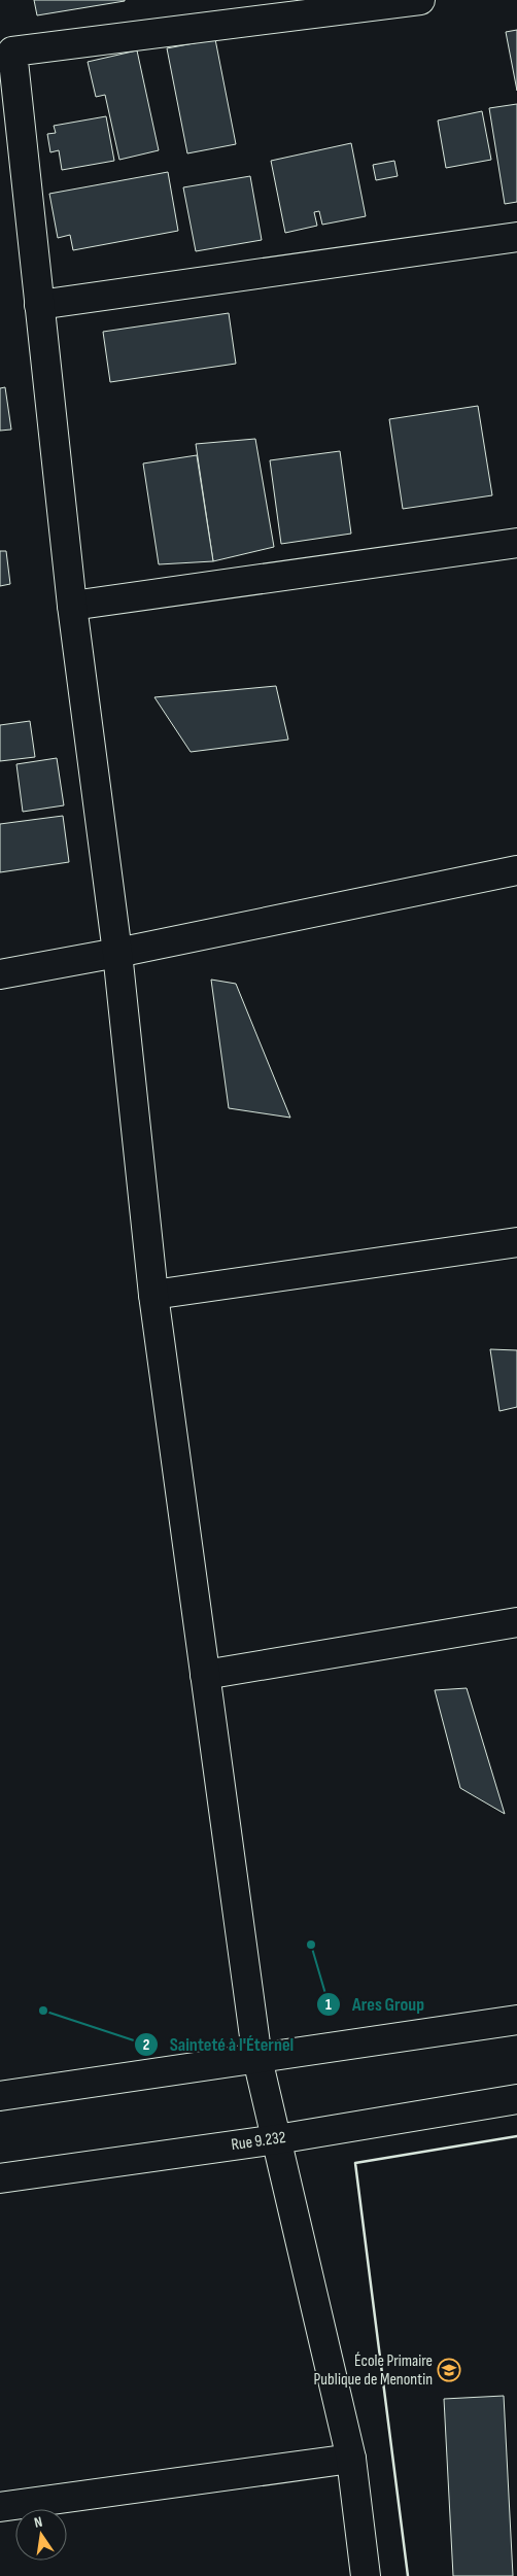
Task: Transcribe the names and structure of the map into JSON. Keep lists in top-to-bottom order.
{
  "streets": {
    "street": ["Rue 9.232"]
  },
  "places": {
    "other": ["Ares Group", "Sainteté à l'Éternel"],
    "school or university": ["École Primaire Publique de Menontin"]
  },
  "north": "top"
}
